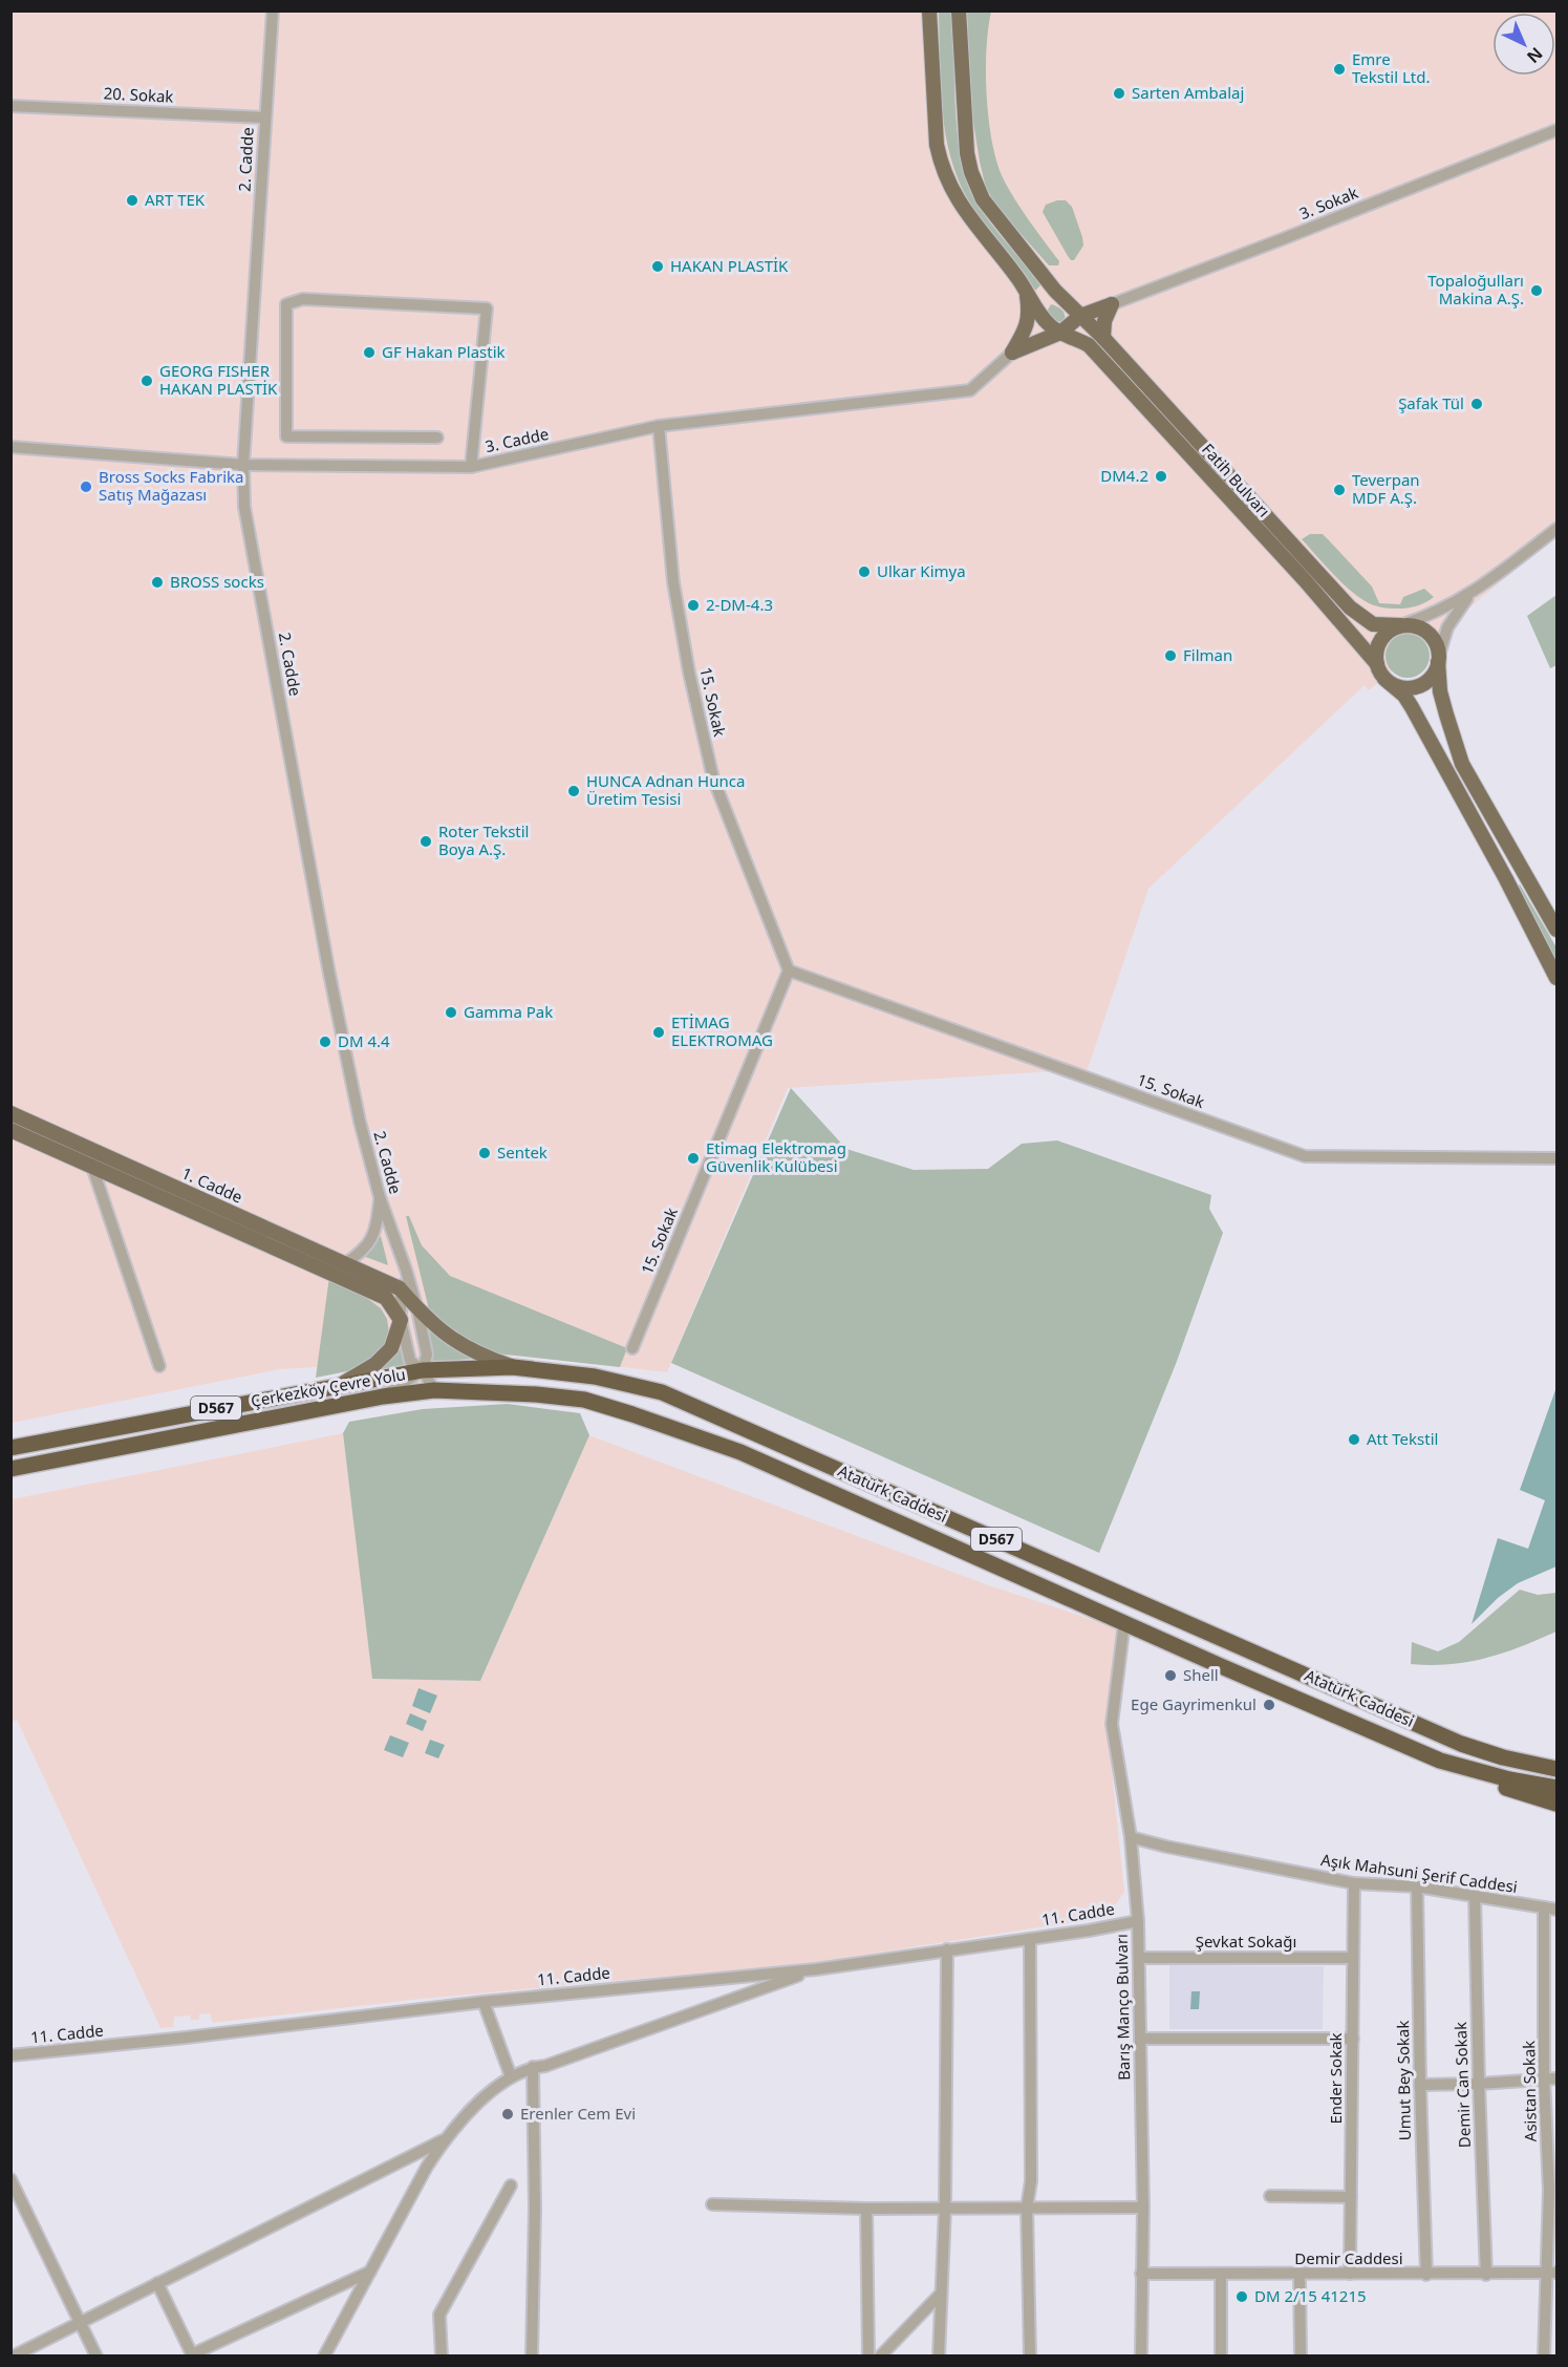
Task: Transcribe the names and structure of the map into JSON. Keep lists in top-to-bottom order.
{
  "streets": {
    "highway": ["Çerkezköy Çevre Yolu", "D567", "Atatürk Caddesi"],
    "main road": ["Fatih Bulvarı", "1. Cadde"],
    "street": [
      "20. Sokak",
      "2. Cadde",
      "3. Sokak",
      "3. Cadde",
      "15. Sokak",
      "Aşık Mahsuni Şerif Caddesi",
      "11. Cadde",
      "Şevkat Sokağı",
      "Barış Manço Bulvarı",
      "Ender Sokak",
      "Umut Bey Sokak",
      "Demir Can Sokak",
      "Asistan Sokak",
      "Demir Caddesi"
    ]
  },
  "crossings": [
    ["20. Sokak", "2. Cadde"],
    ["2. Cadde", "3. Cadde"],
    ["2. Cadde", "Çerkezköy Çevre Yolu"],
    ["2. Cadde", "Atatürk Caddesi"],
    ["3. Cadde", "15. Sokak"],
    ["Çerkezköy Çevre Yolu", "Atatürk Caddesi"],
    ["D567", "Barış Manço Bulvarı"],
    ["Aşık Mahsuni Şerif Caddesi", "Barış Manço Bulvarı"],
    ["Aşık Mahsuni Şerif Caddesi", "Ender Sokak"],
    ["Aşık Mahsuni Şerif Caddesi", "Umut Bey Sokak"],
    ["Aşık Mahsuni Şerif Caddesi", "Demir Can Sokak"],
    ["Aşık Mahsuni Şerif Caddesi", "Asistan Sokak"],
    ["11. Cadde", "Barış Manço Bulvarı"],
    ["Şevkat Sokağı", "Barış Manço Bulvarı"],
    ["Şevkat Sokağı", "Ender Sokak"],
    ["Barış Manço Bulvarı", "Demir Caddesi"],
    ["Ender Sokak", "Demir Caddesi"],
    ["Umut Bey Sokak", "Demir Caddesi"],
    ["Demir Can Sokak", "Demir Caddesi"],
    ["Asistan Sokak", "Demir Caddesi"]
  ],
  "places": [
    "Emre Tekstil Ltd.",
    "Sarten Ambalaj",
    "ART TEK",
    "HAKAN PLASTİK",
    "Topaloğulları Makina A.Ş.",
    "GF Hakan Plastik",
    "GEORG FISHER HAKAN PLASTİK",
    "Şafak Tül",
    "DM4.2",
    "Bross Socks Fabrika Satış Mağazası",
    "Teverpan MDF A.Ş.",
    "Ulkar Kimya",
    "BROSS socks",
    "2-DM-4.3",
    "Filman",
    "HUNCA Adnan Hunca Üretim Tesisi",
    "Roter Tekstil Boya A.Ş.",
    "Gamma Pak",
    "ETİMAG ELEKTROMAG",
    "DM 4.4",
    "Sentek",
    "Etimag Elektromag Güvenlik Kulübesi",
    "Att Tekstil",
    "Shell",
    "Ege Gayrimenkul",
    "Erenler Cem Evi",
    "DM 2/15 41215"
  ],
  "north": "bottom right"
}
